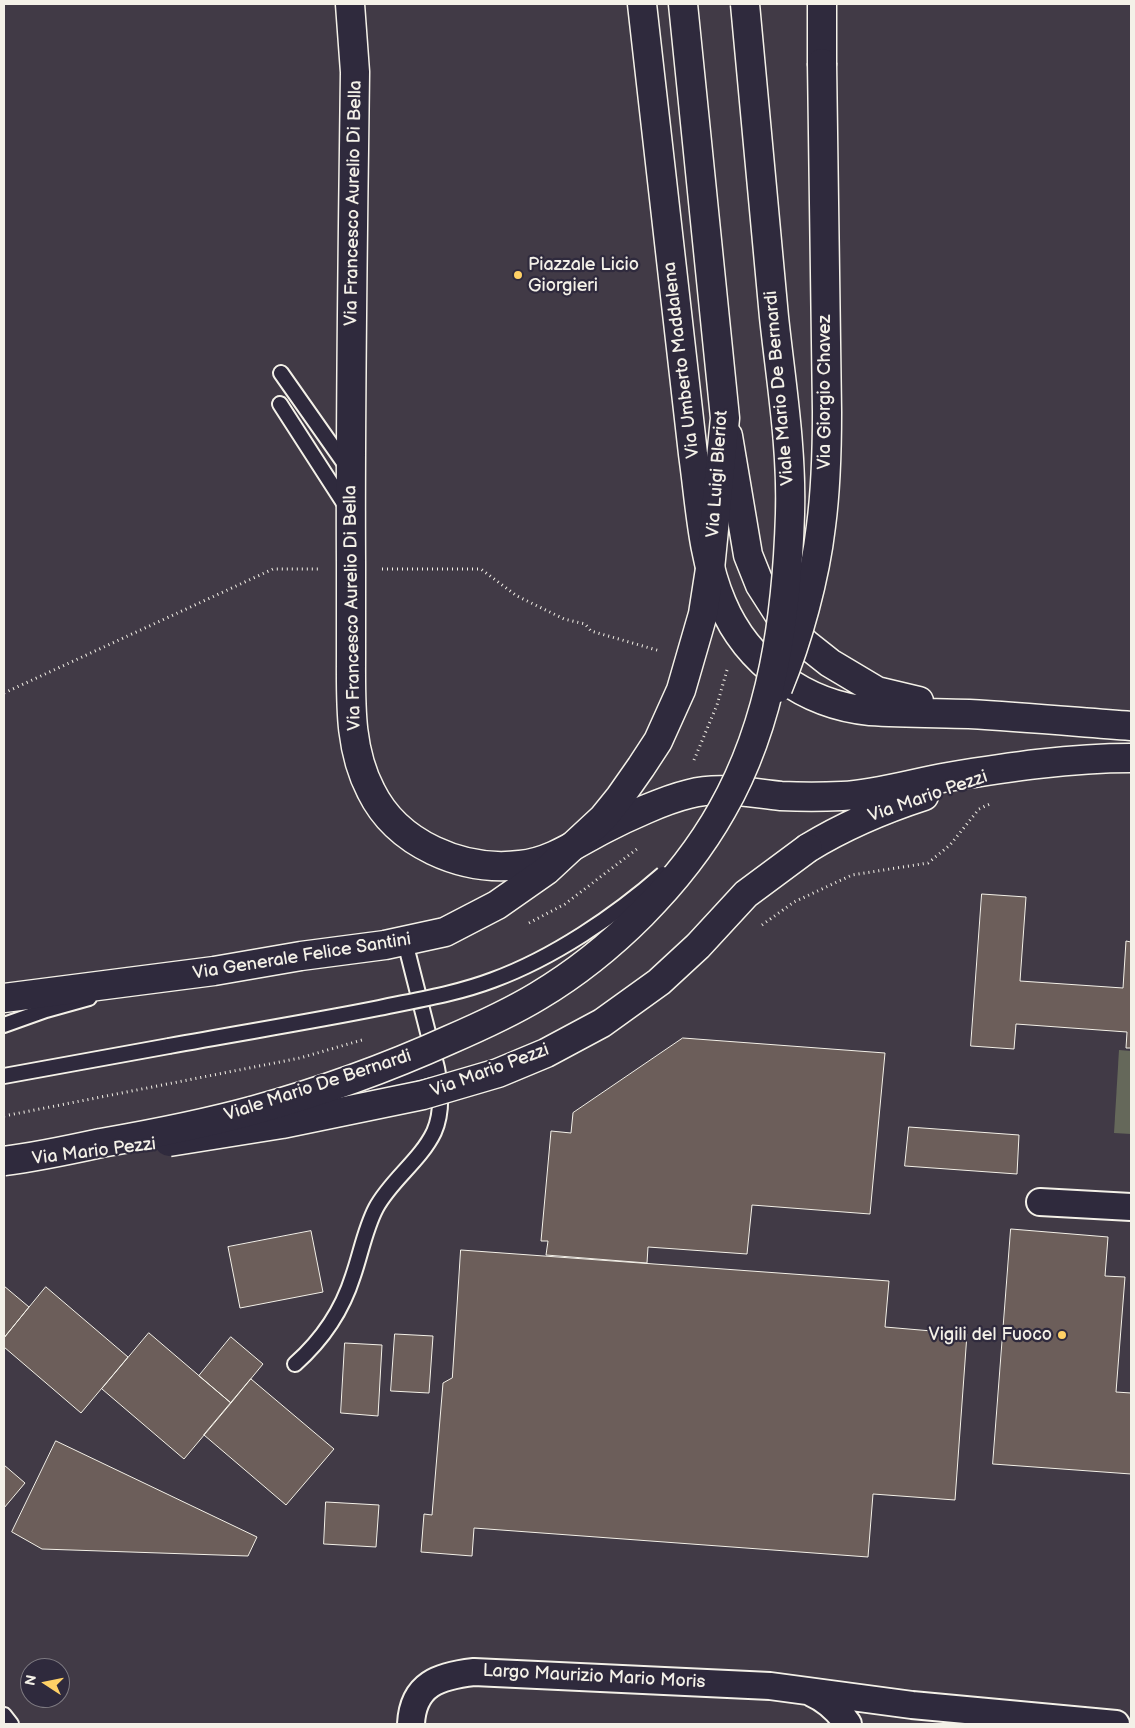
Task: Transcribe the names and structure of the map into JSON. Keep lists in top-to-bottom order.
{
  "streets": {
    "street": [
      "Via Francesco Aurelio Di Bella",
      "Via Umberto Maddalena",
      "Viale Mario De Bernardi",
      "Via Giorgio Chavez",
      "Via Luigi Bleriot",
      "Via Mario Pezzi",
      "Via Generale Felice Santini",
      "Largo Maurizio Mario Moris"
    ]
  },
  "crossings": [
    ["Via Francesco Aurelio Di Bella", "Via Luigi Bleriot"],
    ["Via Francesco Aurelio Di Bella", "Via Mario Pezzi"],
    ["Via Francesco Aurelio Di Bella", "Via Generale Felice Santini"],
    ["Via Umberto Maddalena", "Via Luigi Bleriot"],
    ["Viale Mario De Bernardi", "Via Giorgio Chavez"],
    ["Viale Mario De Bernardi", "Via Mario Pezzi"],
    ["Via Luigi Bleriot", "Via Generale Felice Santini"]
  ],
  "places": ["Piazzale Licio Giorgieri", "Vigili del Fuoco"],
  "north": "left"
}
